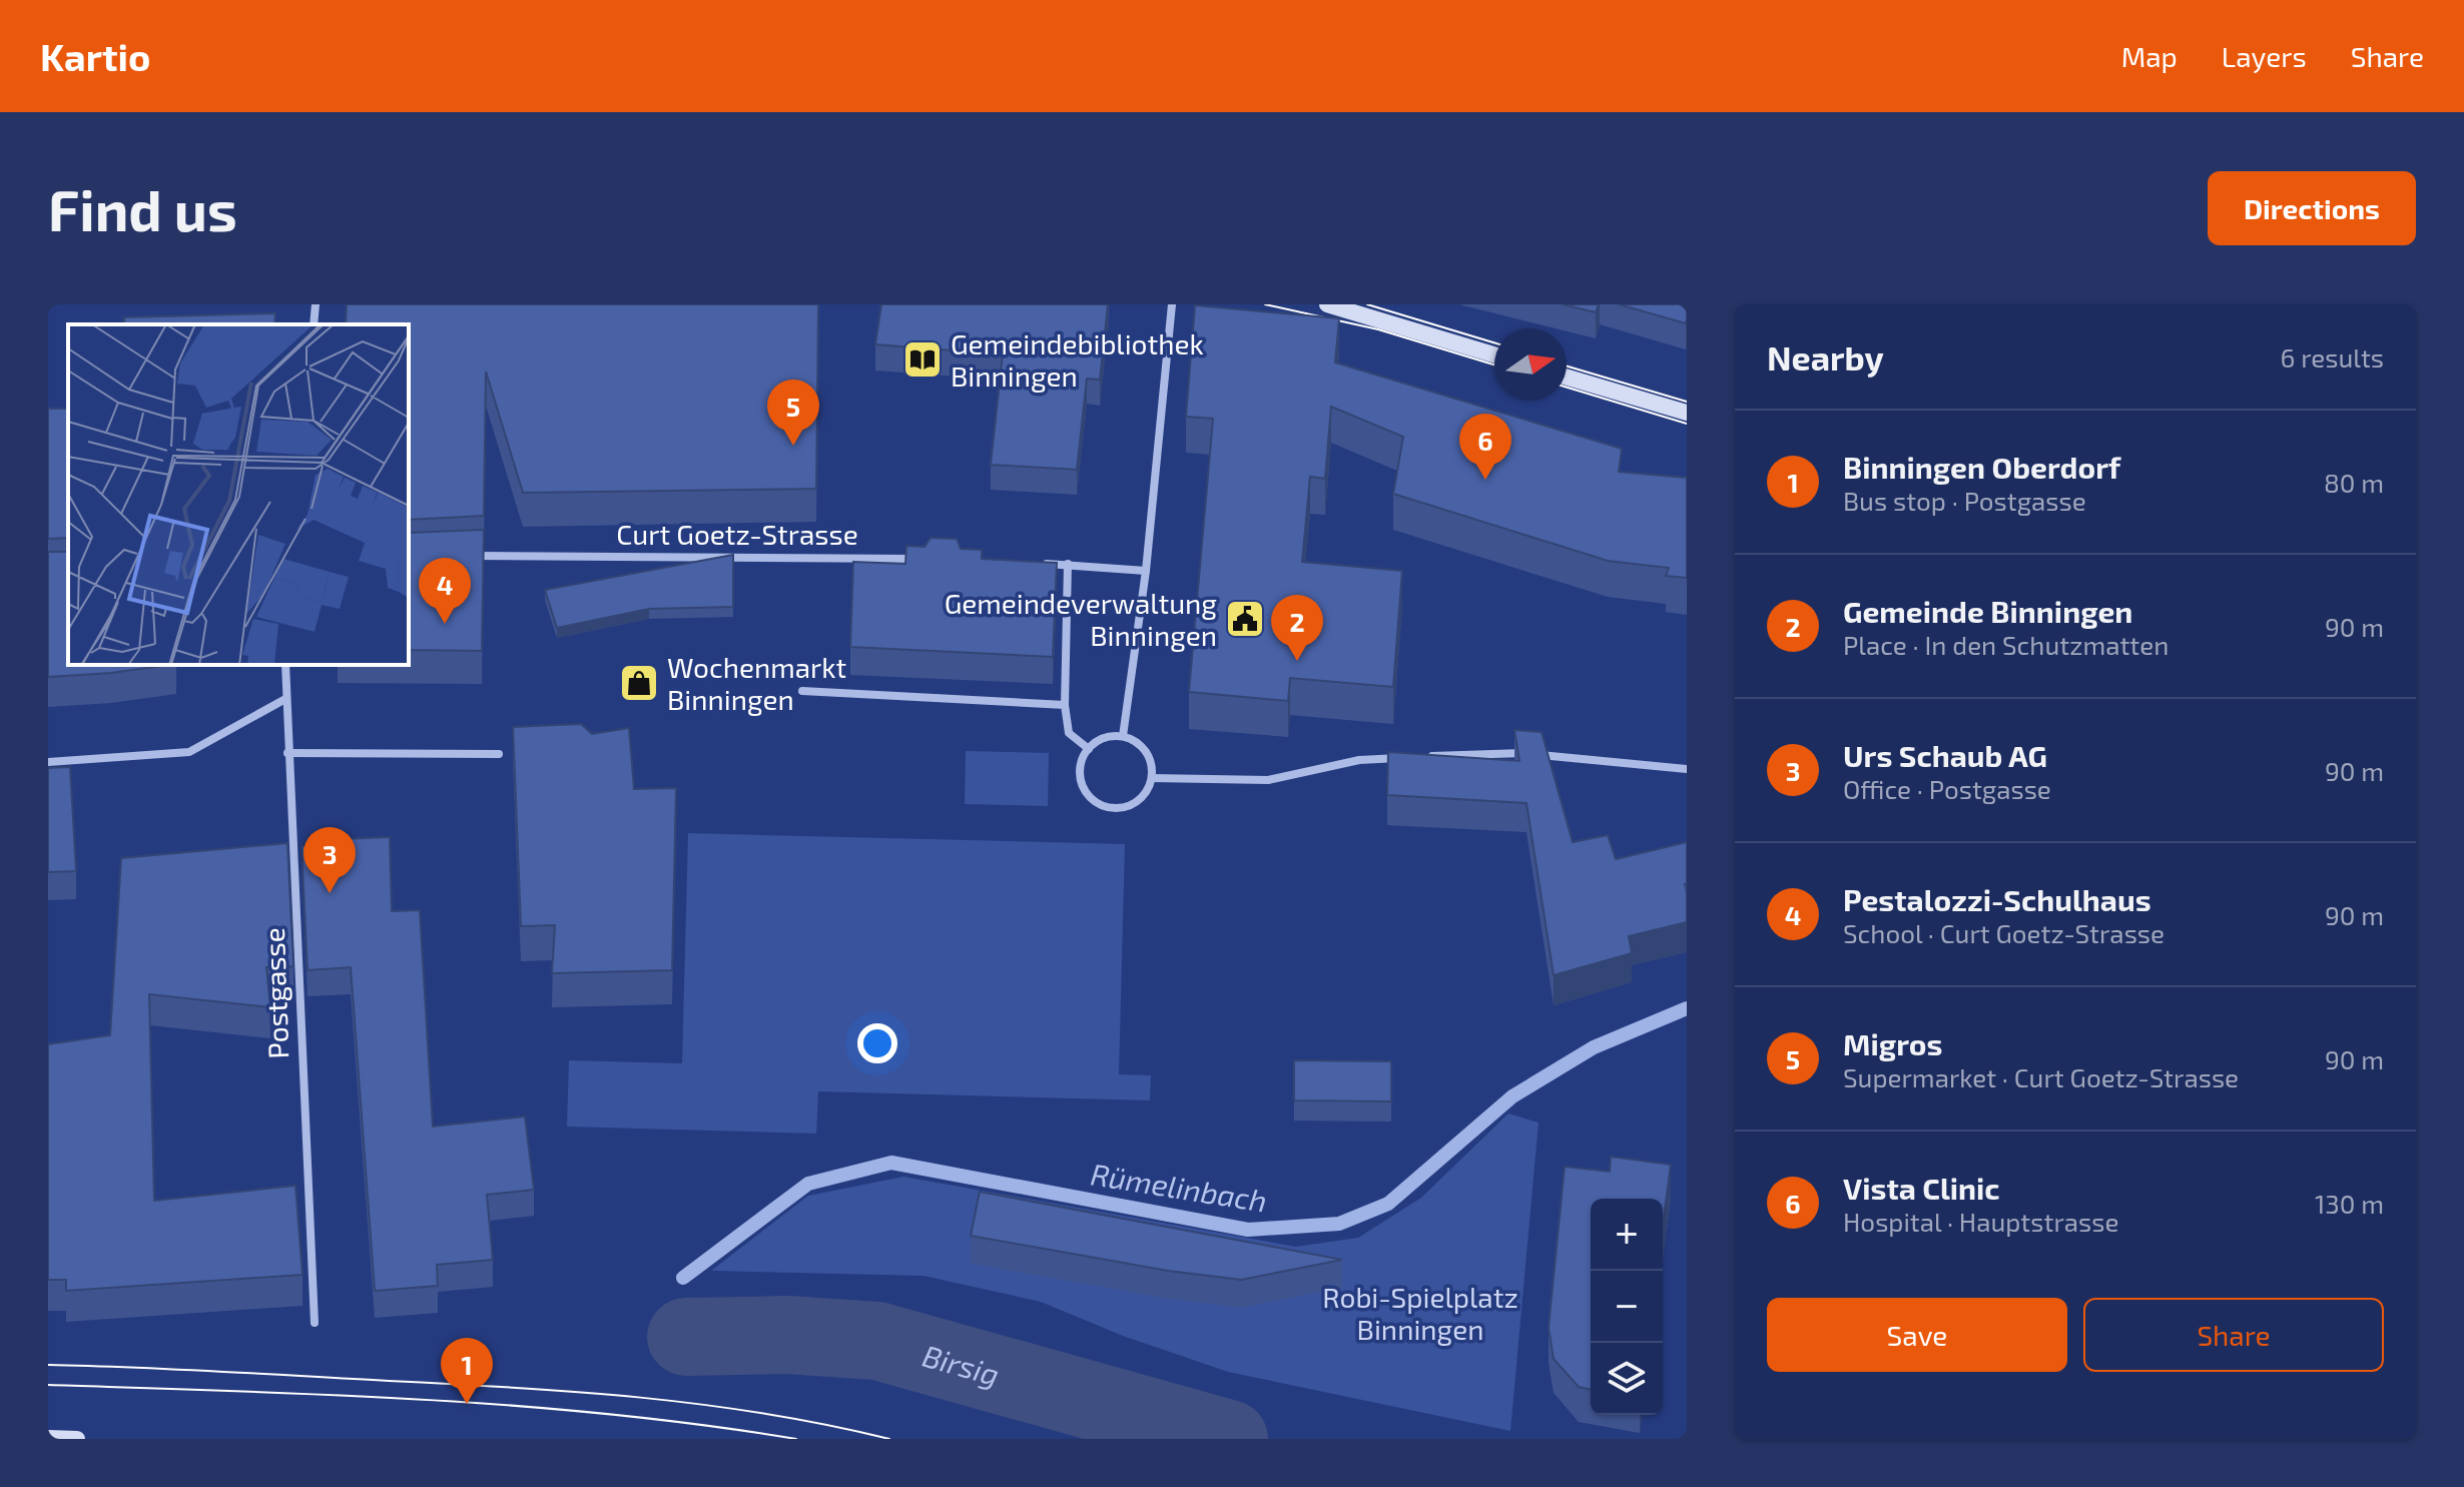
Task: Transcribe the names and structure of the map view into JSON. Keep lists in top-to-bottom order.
{
  "streets": {
    "street": ["Curt Goetz-Strasse", "Postgasse"]
  },
  "water": ["Rümelinbach", "Birsig"],
  "parks": ["Robi-Spielplatz Binningen"],
  "places": {
    "library": ["Gemeindebibliothek Binningen"],
    "public building": ["Gemeindeverwaltung Binningen"],
    "shop": ["Wochenmarkt Binningen"]
  },
  "north": "right",
  "page": {
    "header": "Kartio",
    "nav": ["Map", "Layers", "Share"],
    "buttons": [
      "Directions",
      ["Save", "Share"]
    ],
    "title": "Find us",
    "heading": ["Nearby", "6 results"],
    "pins": [
      "5",
      "6",
      "4",
      "2",
      "3",
      "1"
    ],
    "list": [
      {
        "mark": "1",
        "name": "Binningen Oberdorf",
        "note": "Bus stop · Postgasse",
        "value": "80 m"
      },
      {
        "mark": "2",
        "name": "Gemeinde Binningen",
        "note": "Place · In den Schutzmatten",
        "value": "90 m"
      },
      {
        "mark": "3",
        "name": "Urs Schaub AG",
        "note": "Office · Postgasse",
        "value": "90 m"
      },
      {
        "mark": "4",
        "name": "Pestalozzi-Schulhaus",
        "note": "School · Curt Goetz-Strasse",
        "value": "90 m"
      },
      {
        "mark": "5",
        "name": "Migros",
        "note": "Supermarket · Curt Goetz-Strasse",
        "value": "90 m"
      },
      {
        "mark": "6",
        "name": "Vista Clinic",
        "note": "Hospital · Hauptstrasse",
        "value": "130 m"
      }
    ],
    "map_buttons": ["+", "−"]
  }
}
